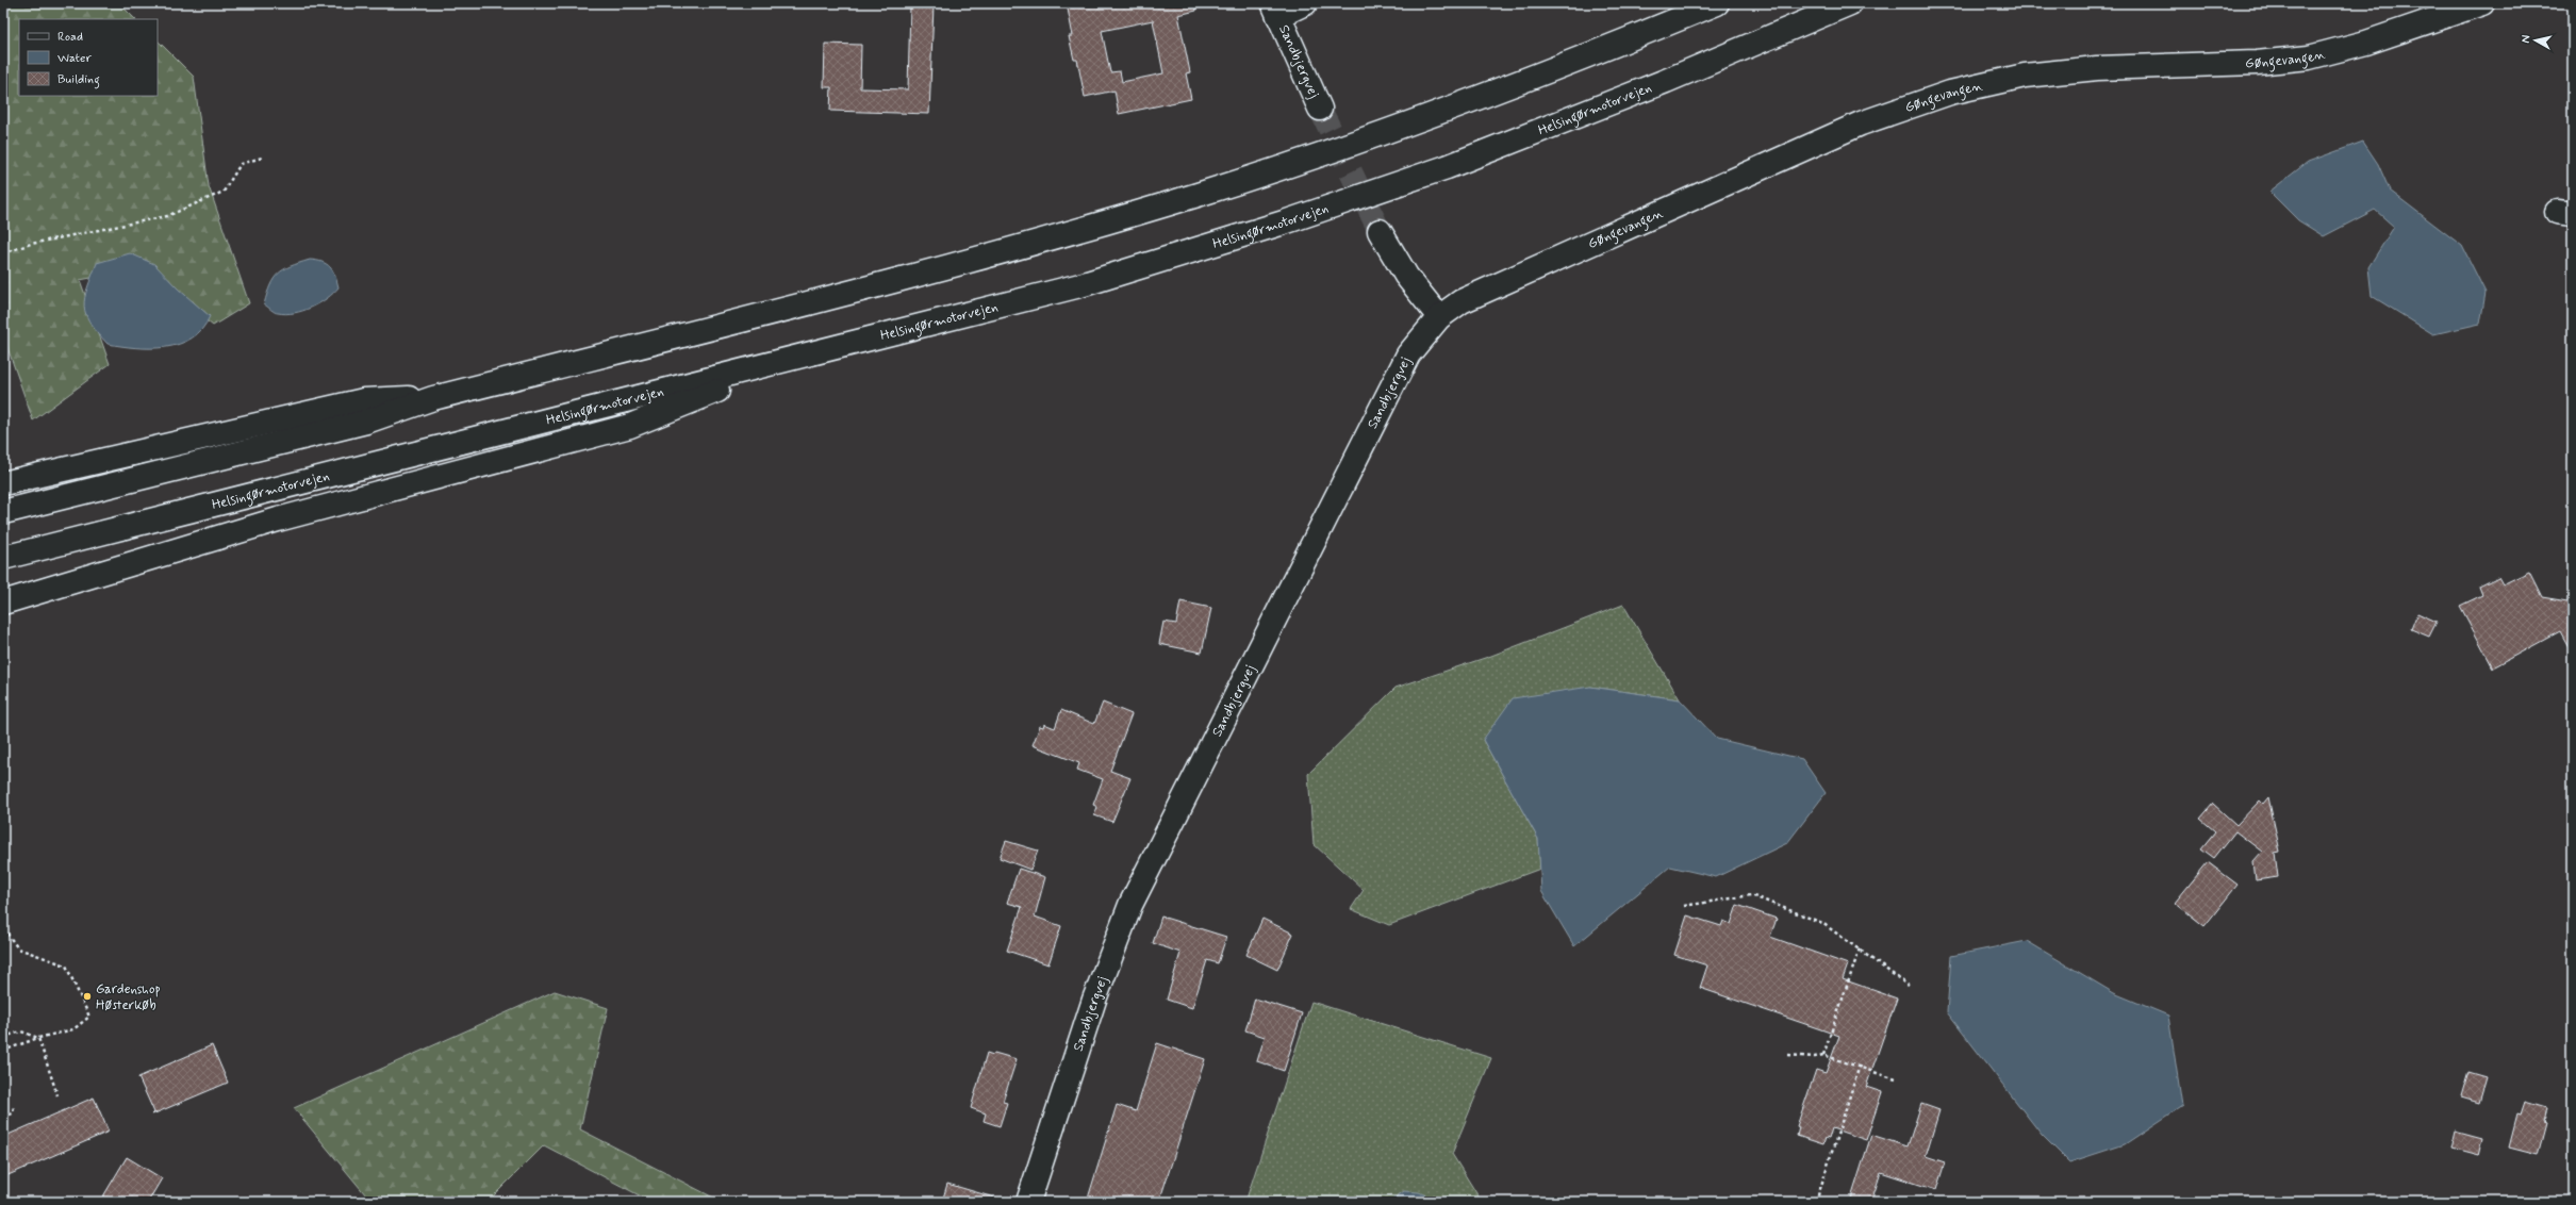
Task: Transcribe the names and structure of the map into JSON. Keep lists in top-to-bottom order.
{
  "streets": {
    "main road": ["Gøngevangen", "Sandbjergvej", "Helsingørmotorvejen"]
  },
  "crossings": [
    ["Gøngevangen", "Sandbjergvej"]
  ],
  "places": ["Gardenshop Høsterkøb"],
  "legend": ["Road", "Water", "Building"],
  "north": "left"
}
